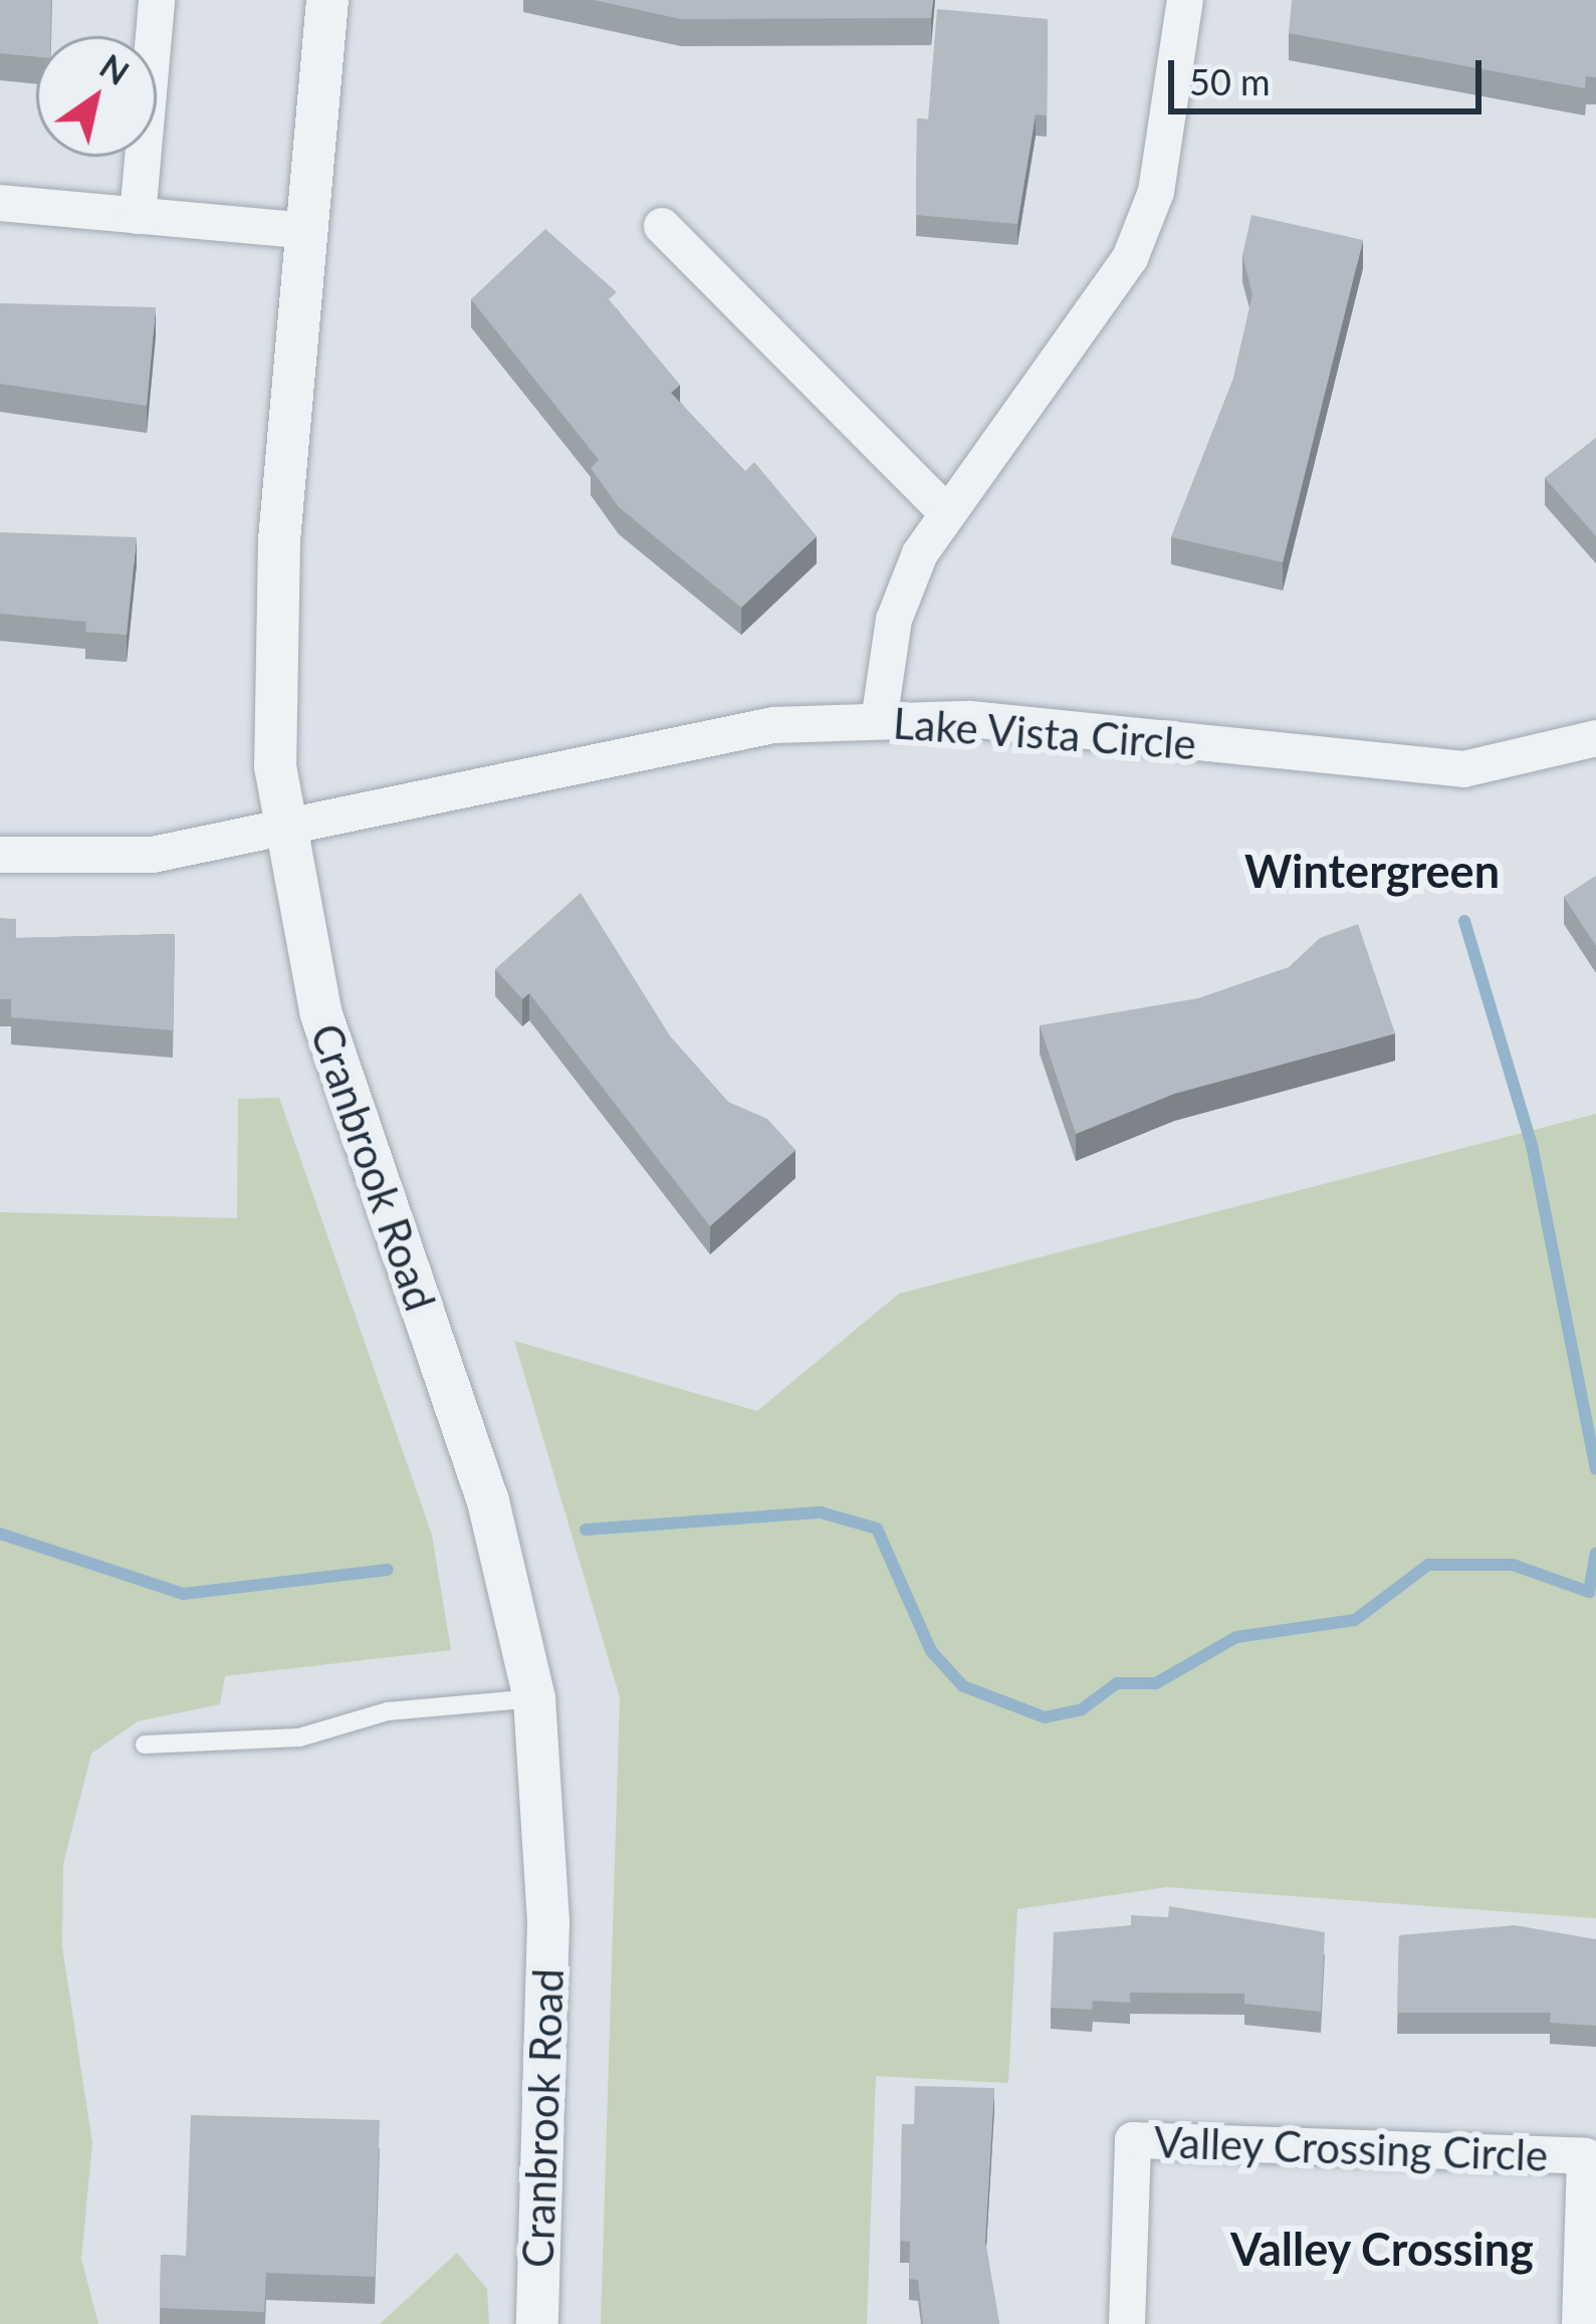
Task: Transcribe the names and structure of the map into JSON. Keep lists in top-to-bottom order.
{
  "streets": {
    "street": ["Lake Vista Circle", "Cranbrook Road", "Valley Crossing Circle"]
  },
  "crossings": [
    ["Lake Vista Circle", "Cranbrook Road"]
  ],
  "districts": ["Wintergreen", "Valley Crossing"],
  "scale_bar": "50 m",
  "north": "top right"
}
